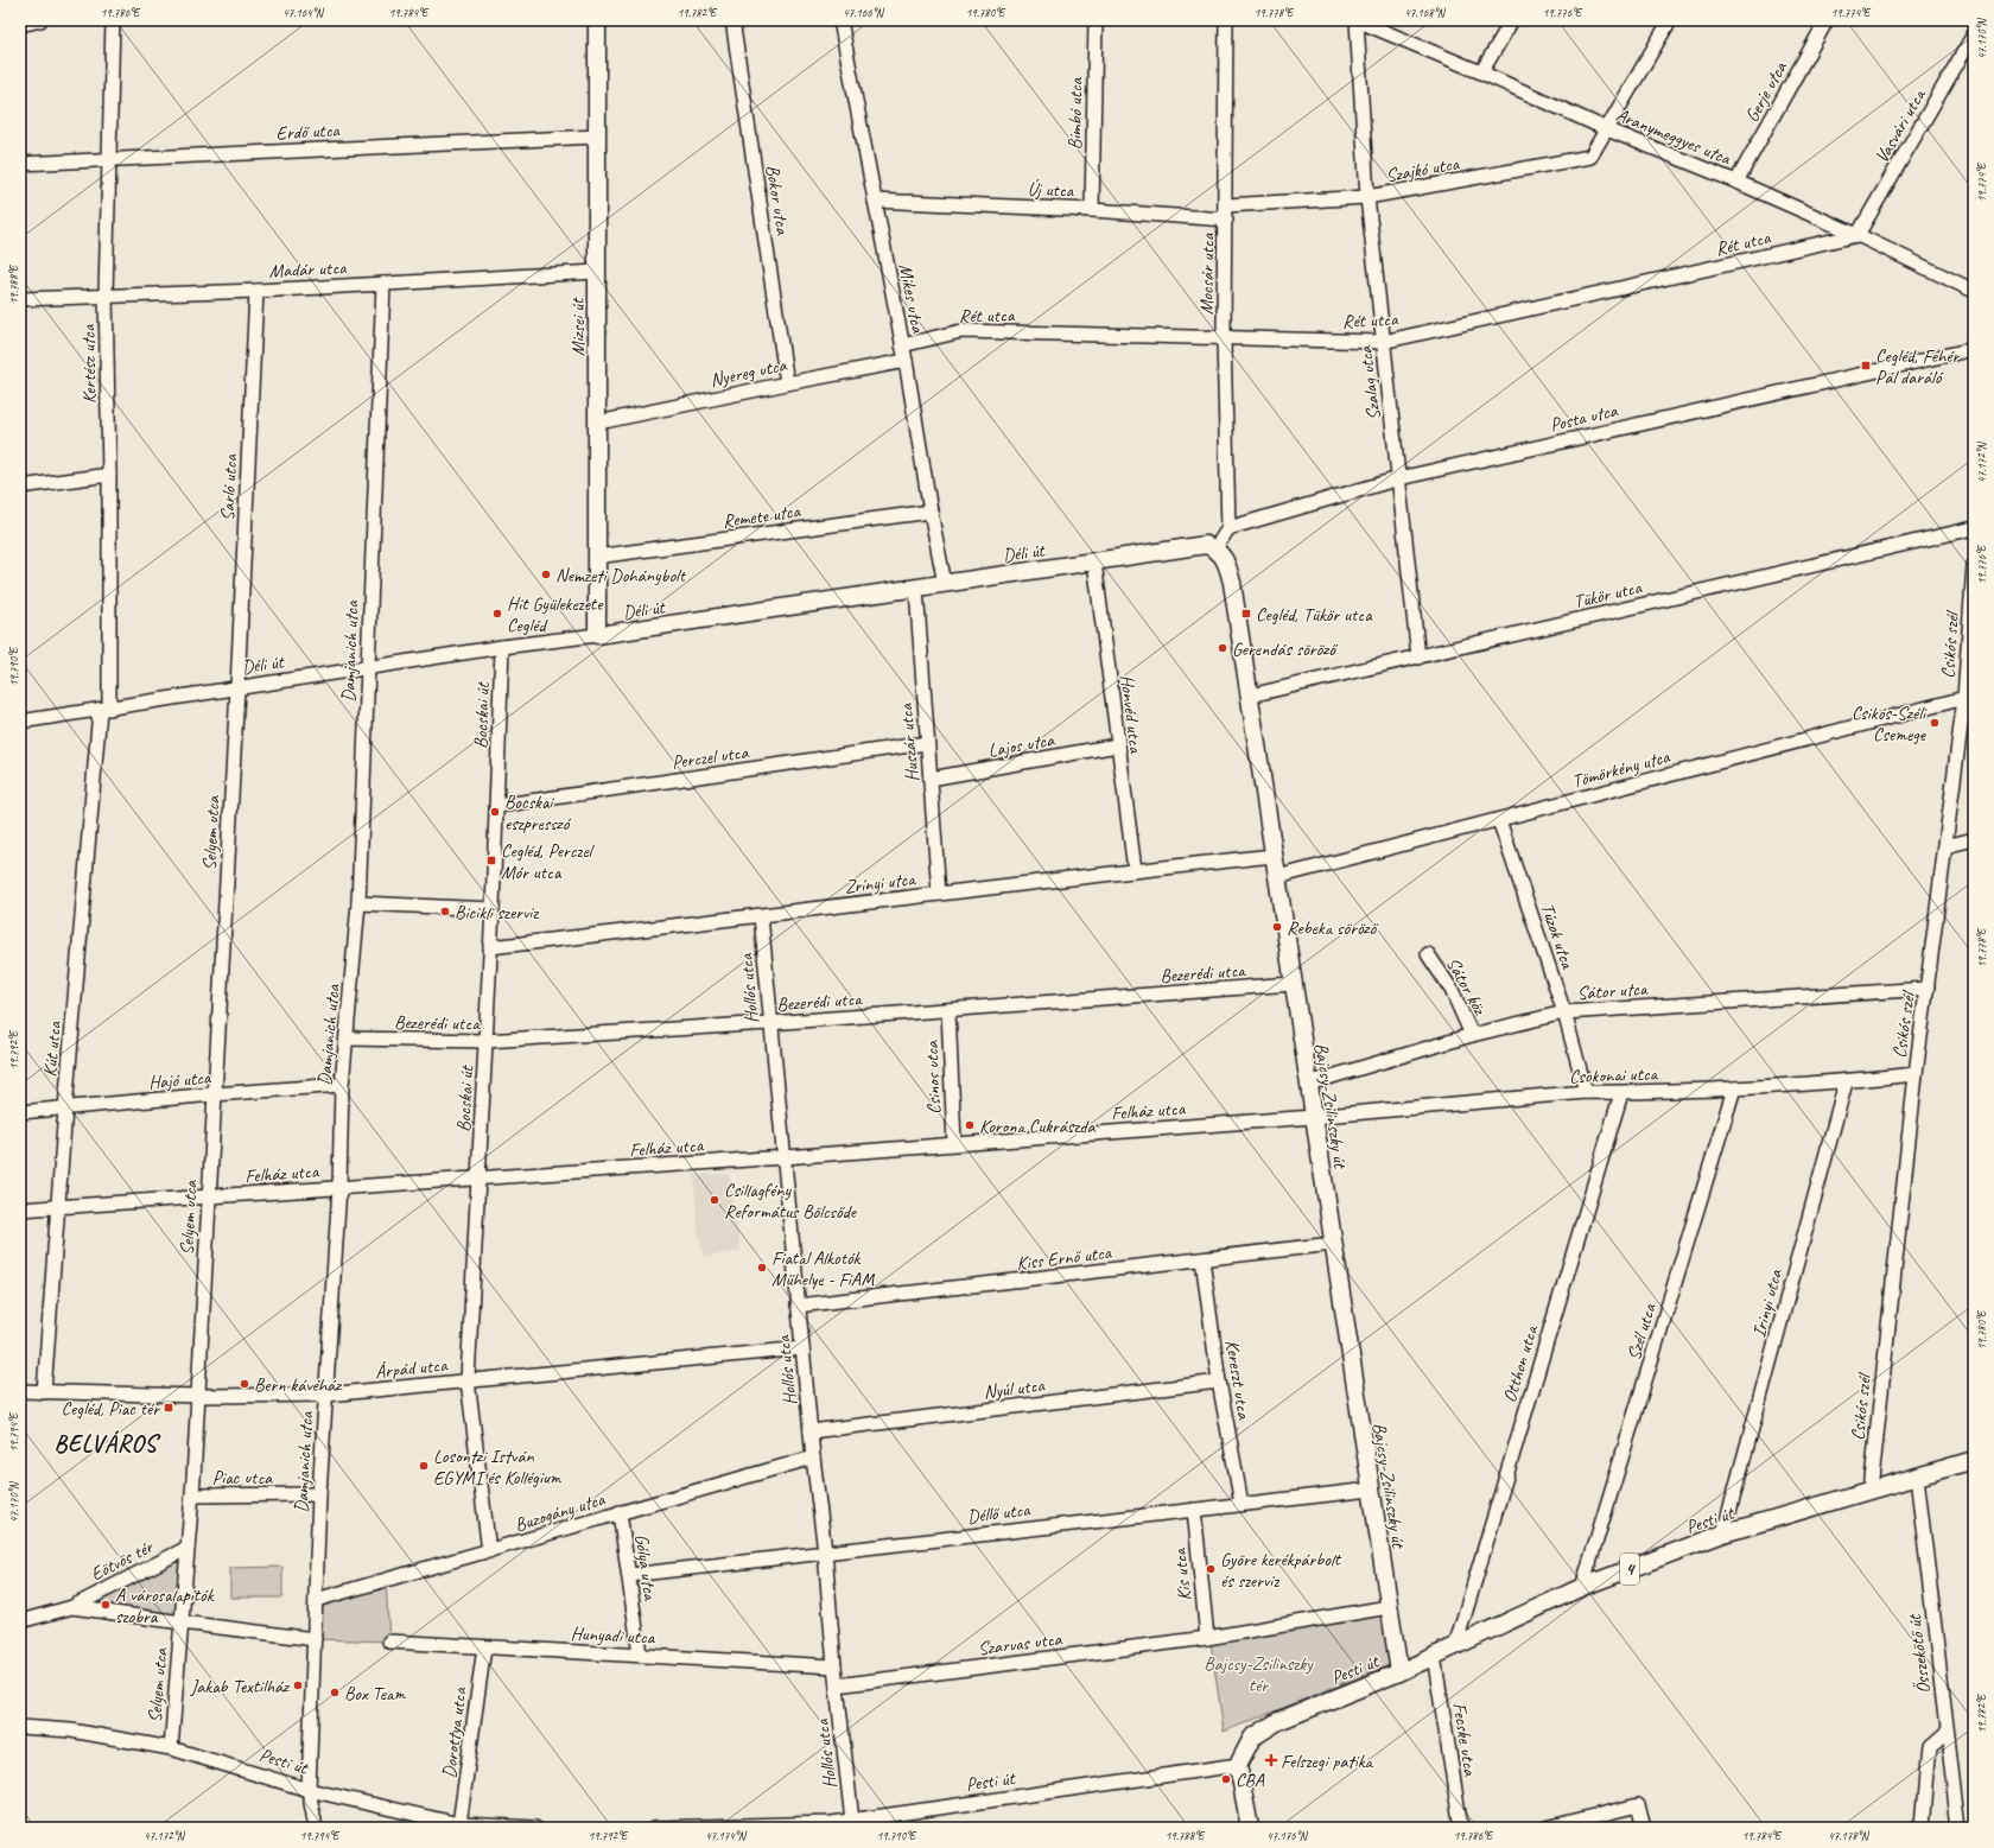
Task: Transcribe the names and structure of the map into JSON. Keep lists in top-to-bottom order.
{
  "streets": {
    "main road": [
      "Mizsei út",
      "Déli út",
      "Bajcsy-Zsilinszky út",
      "Pesti út",
      "4"
    ],
    "street": [
      "Gerje utca",
      "Bimbó utca",
      "Vasvári utca",
      "Erdő utca",
      "Aranymeggyes utca",
      "Szajkó utca",
      "Új utca",
      "Bokor utca",
      "Rét utca",
      "Madár utca",
      "Mocsár utca",
      "Mikes utca",
      "Kertész utca",
      "Nyereg utca",
      "Szalag utca",
      "Posta utca",
      "Sarló utca",
      "Remete utca",
      "Tükör utca",
      "Csikós szél",
      "Damjanich utca",
      "Honvéd utca",
      "Bocskai út",
      "Huszár utca",
      "Lajos utca",
      "Perczel utca",
      "Tömörkény utca",
      "Selyem utca",
      "Zrínyi utca",
      "Túzok utca",
      "Bezerédi utca",
      "Sátor köz",
      "Hollós utca",
      "Sátor utca",
      "Kút utca",
      "Csokonai utca",
      "Csinos utca",
      "Hajó utca",
      "Felház utca",
      "Kiss Ernő utca",
      "Irinyi utca",
      "Szél utca",
      "Otthon utca",
      "Árpád utca",
      "Kereszt utca",
      "Nyúl utca",
      "Piac utca",
      "Buzogány utca",
      "Déllő utca",
      "Eötvös tér",
      "Gólya utca",
      "Kis utca",
      "Hunyadi utca",
      "Szarvas utca",
      "Összekötő út",
      "Dorottya utca",
      "Fecske utca"
    ]
  },
  "crossings": [
    ["Gerje utca", "Aranymeggyes utca"],
    ["Bimbó utca", "Új utca"],
    ["Vasvári utca", "Aranymeggyes utca"],
    ["Vasvári utca", "Rét utca"],
    ["Erdő utca", "Mizsei út"],
    ["Erdő utca", "Kertész utca"],
    ["Aranymeggyes utca", "Szajkó utca"],
    ["Aranymeggyes utca", "Rét utca"],
    ["Aranymeggyes utca", "Szalag utca"],
    ["Szajkó utca", "Mocsár utca"],
    ["Szajkó utca", "Szalag utca"],
    ["Új utca", "Mocsár utca"],
    ["Új utca", "Mikes utca"],
    ["Bokor utca", "Nyereg utca"],
    ["Rét utca", "Mocsár utca"],
    ["Rét utca", "Mikes utca"],
    ["Rét utca", "Szalag utca"],
    ["Madár utca", "Mizsei út"],
    ["Madár utca", "Kertész utca"],
    ["Madár utca", "Sarló utca"],
    ["Madár utca", "Damjanich utca"],
    ["Mocsár utca", "Posta utca"],
    ["Mikes utca", "Nyereg utca"],
    ["Mikes utca", "Remete utca"],
    ["Mikes utca", "Déli út"],
    ["Mizsei út", "Nyereg utca"],
    ["Mizsei út", "Remete utca"],
    ["Mizsei út", "Déli út"],
    ["Kertész utca", "Déli út"],
    ["Kertész utca", "Kút utca"],
    ["Szalag utca", "Posta utca"],
    ["Szalag utca", "Tükör utca"],
    ["Sarló utca", "Déli út"],
    ["Sarló utca", "Selyem utca"],
    ["Déli út", "Damjanich utca"],
    ["Déli út", "Honvéd utca"],
    ["Déli út", "Bocskai út"],
    ["Déli út", "Huszár utca"],
    ["Déli út", "Selyem utca"],
    ["Déli út", "Kút utca"],
    ["Déli út", "Bajcsy-Zsilinszky út"],
    ["Tükör utca", "Bajcsy-Zsilinszky út"],
    ["Csikós szél", "Tömörkény utca"],
    ["Csikós szél", "Sátor utca"],
    ["Csikós szél", "Csokonai utca"],
    ["Csikós szél", "Pesti út"],
    ["Damjanich utca", "Bezerédi utca"],
    ["Damjanich utca", "Hajó utca"],
    ["Damjanich utca", "Felház utca"],
    ["Damjanich utca", "Árpád utca"],
    ["Damjanich utca", "Piac utca"],
    ["Damjanich utca", "Buzogány utca"],
    ["Damjanich utca", "Pesti út"],
    ["Honvéd utca", "Lajos utca"],
    ["Honvéd utca", "Zrínyi utca"],
    ["Bocskai út", "Perczel utca"],
    ["Bocskai út", "Zrínyi utca"],
    ["Bocskai út", "Bezerédi utca"],
    ["Bocskai út", "Felház utca"],
    ["Bocskai út", "Árpád utca"],
    ["Bocskai út", "Buzogány utca"],
    ["Huszár utca", "Lajos utca"],
    ["Huszár utca", "Perczel utca"],
    ["Huszár utca", "Zrínyi utca"],
    ["Tömörkény utca", "Túzok utca"],
    ["Tömörkény utca", "Bajcsy-Zsilinszky út"],
    ["Selyem utca", "Hajó utca"],
    ["Selyem utca", "Felház utca"],
    ["Selyem utca", "Árpád utca"],
    ["Selyem utca", "Piac utca"],
    ["Selyem utca", "Pesti út"],
    ["Selyem utca", "Eötvös tér"],
    ["Zrínyi utca", "Hollós utca"],
    ["Zrínyi utca", "Bajcsy-Zsilinszky út"],
    ["Túzok utca", "Sátor utca"],
    ["Túzok utca", "Csokonai utca"],
    ["Bezerédi utca", "Hollós utca"],
    ["Bezerédi utca", "Csinos utca"],
    ["Bezerédi utca", "Bajcsy-Zsilinszky út"],
    ["Sátor köz", "Sátor utca"],
    ["Hollós utca", "Felház utca"],
    ["Hollós utca", "Kiss Ernő utca"],
    ["Hollós utca", "Árpád utca"],
    ["Hollós utca", "Nyúl utca"],
    ["Hollós utca", "Buzogány utca"],
    ["Hollós utca", "Déllő utca"],
    ["Hollós utca", "Pesti út"],
    ["Hollós utca", "Hunyadi utca"],
    ["Hollós utca", "Szarvas utca"],
    ["Sátor utca", "Bajcsy-Zsilinszky út"],
    ["Kút utca", "Hajó utca"],
    ["Kút utca", "Felház utca"],
    ["Kút utca", "Árpád utca"],
    ["Csokonai utca", "Bajcsy-Zsilinszky út"],
    ["Csokonai utca", "Felház utca"],
    ["Csokonai utca", "Irinyi utca"],
    ["Csokonai utca", "Szél utca"],
    ["Csokonai utca", "Otthon utca"],
    ["Csinos utca", "Felház utca"],
    ["Bajcsy-Zsilinszky út", "Felház utca"],
    ["Bajcsy-Zsilinszky út", "Kiss Ernő utca"],
    ["Bajcsy-Zsilinszky út", "Déllő utca"],
    ["Bajcsy-Zsilinszky út", "Pesti út"],
    ["Kiss Ernő utca", "Kereszt utca"],
    ["Irinyi utca", "Pesti út"],
    ["Szél utca", "Pesti út"],
    ["Otthon utca", "Pesti út"],
    ["Kereszt utca", "Nyúl utca"],
    ["Kereszt utca", "Déllő utca"],
    ["Buzogány utca", "Gólya utca"],
    ["Déllő utca", "Gólya utca"],
    ["Déllő utca", "Kis utca"],
    ["Pesti út", "Összekötő út"],
    ["Pesti út", "Dorottya utca"],
    ["Pesti út", "Fecske utca"],
    ["Gólya utca", "Hunyadi utca"],
    ["Kis utca", "Szarvas utca"],
    ["Hunyadi utca", "Dorottya utca"]
  ],
  "districts": ["BELVÁROS"],
  "parks": ["Bajcsy-Zsilinszky tér"],
  "places": {
    "transit": [
      "Cegléd, Fehér Pál daráló",
      "Cegléd, Tükör utca",
      "Cegléd, Perczel Mór utca",
      "Cegléd, Piac tér"
    ],
    "other": [
      "Nemzeti Dohánybolt",
      "Hit Gyülekezete Cegléd",
      "Gerendás söröző",
      "Csikós-Széli Csemege",
      "Bocskai eszpresszó",
      "Bicikli szerviz",
      "Rebeka söröző",
      "Korona Cukrászda",
      "Csillagfény Református Bölcsőde",
      "Fiatal Alkotók Műhelye - FiAM",
      "Bern kávéház",
      "Losontzi István EGYMI és Kollégium",
      "Györe kerékpárbolt és szerviz",
      "A városalapítók szobra",
      "Jakab Textilház",
      "Box Team",
      "CBA"
    ],
    "health": ["Felszegi patika"]
  },
  "coordinates": [
    "19.786°E",
    "47.164°N",
    "19.784°E",
    "19.782°E",
    "47.166°N",
    "19.780°E",
    "19.778°E",
    "47.168°N",
    "19.776°E",
    "19.774°E",
    "47.170°N",
    "19.788°E",
    "47.172°N",
    "19.790°E",
    "19.792°E",
    "19.794°E",
    "47.174°N",
    "47.176°N",
    "47.178°N"
  ]
}
